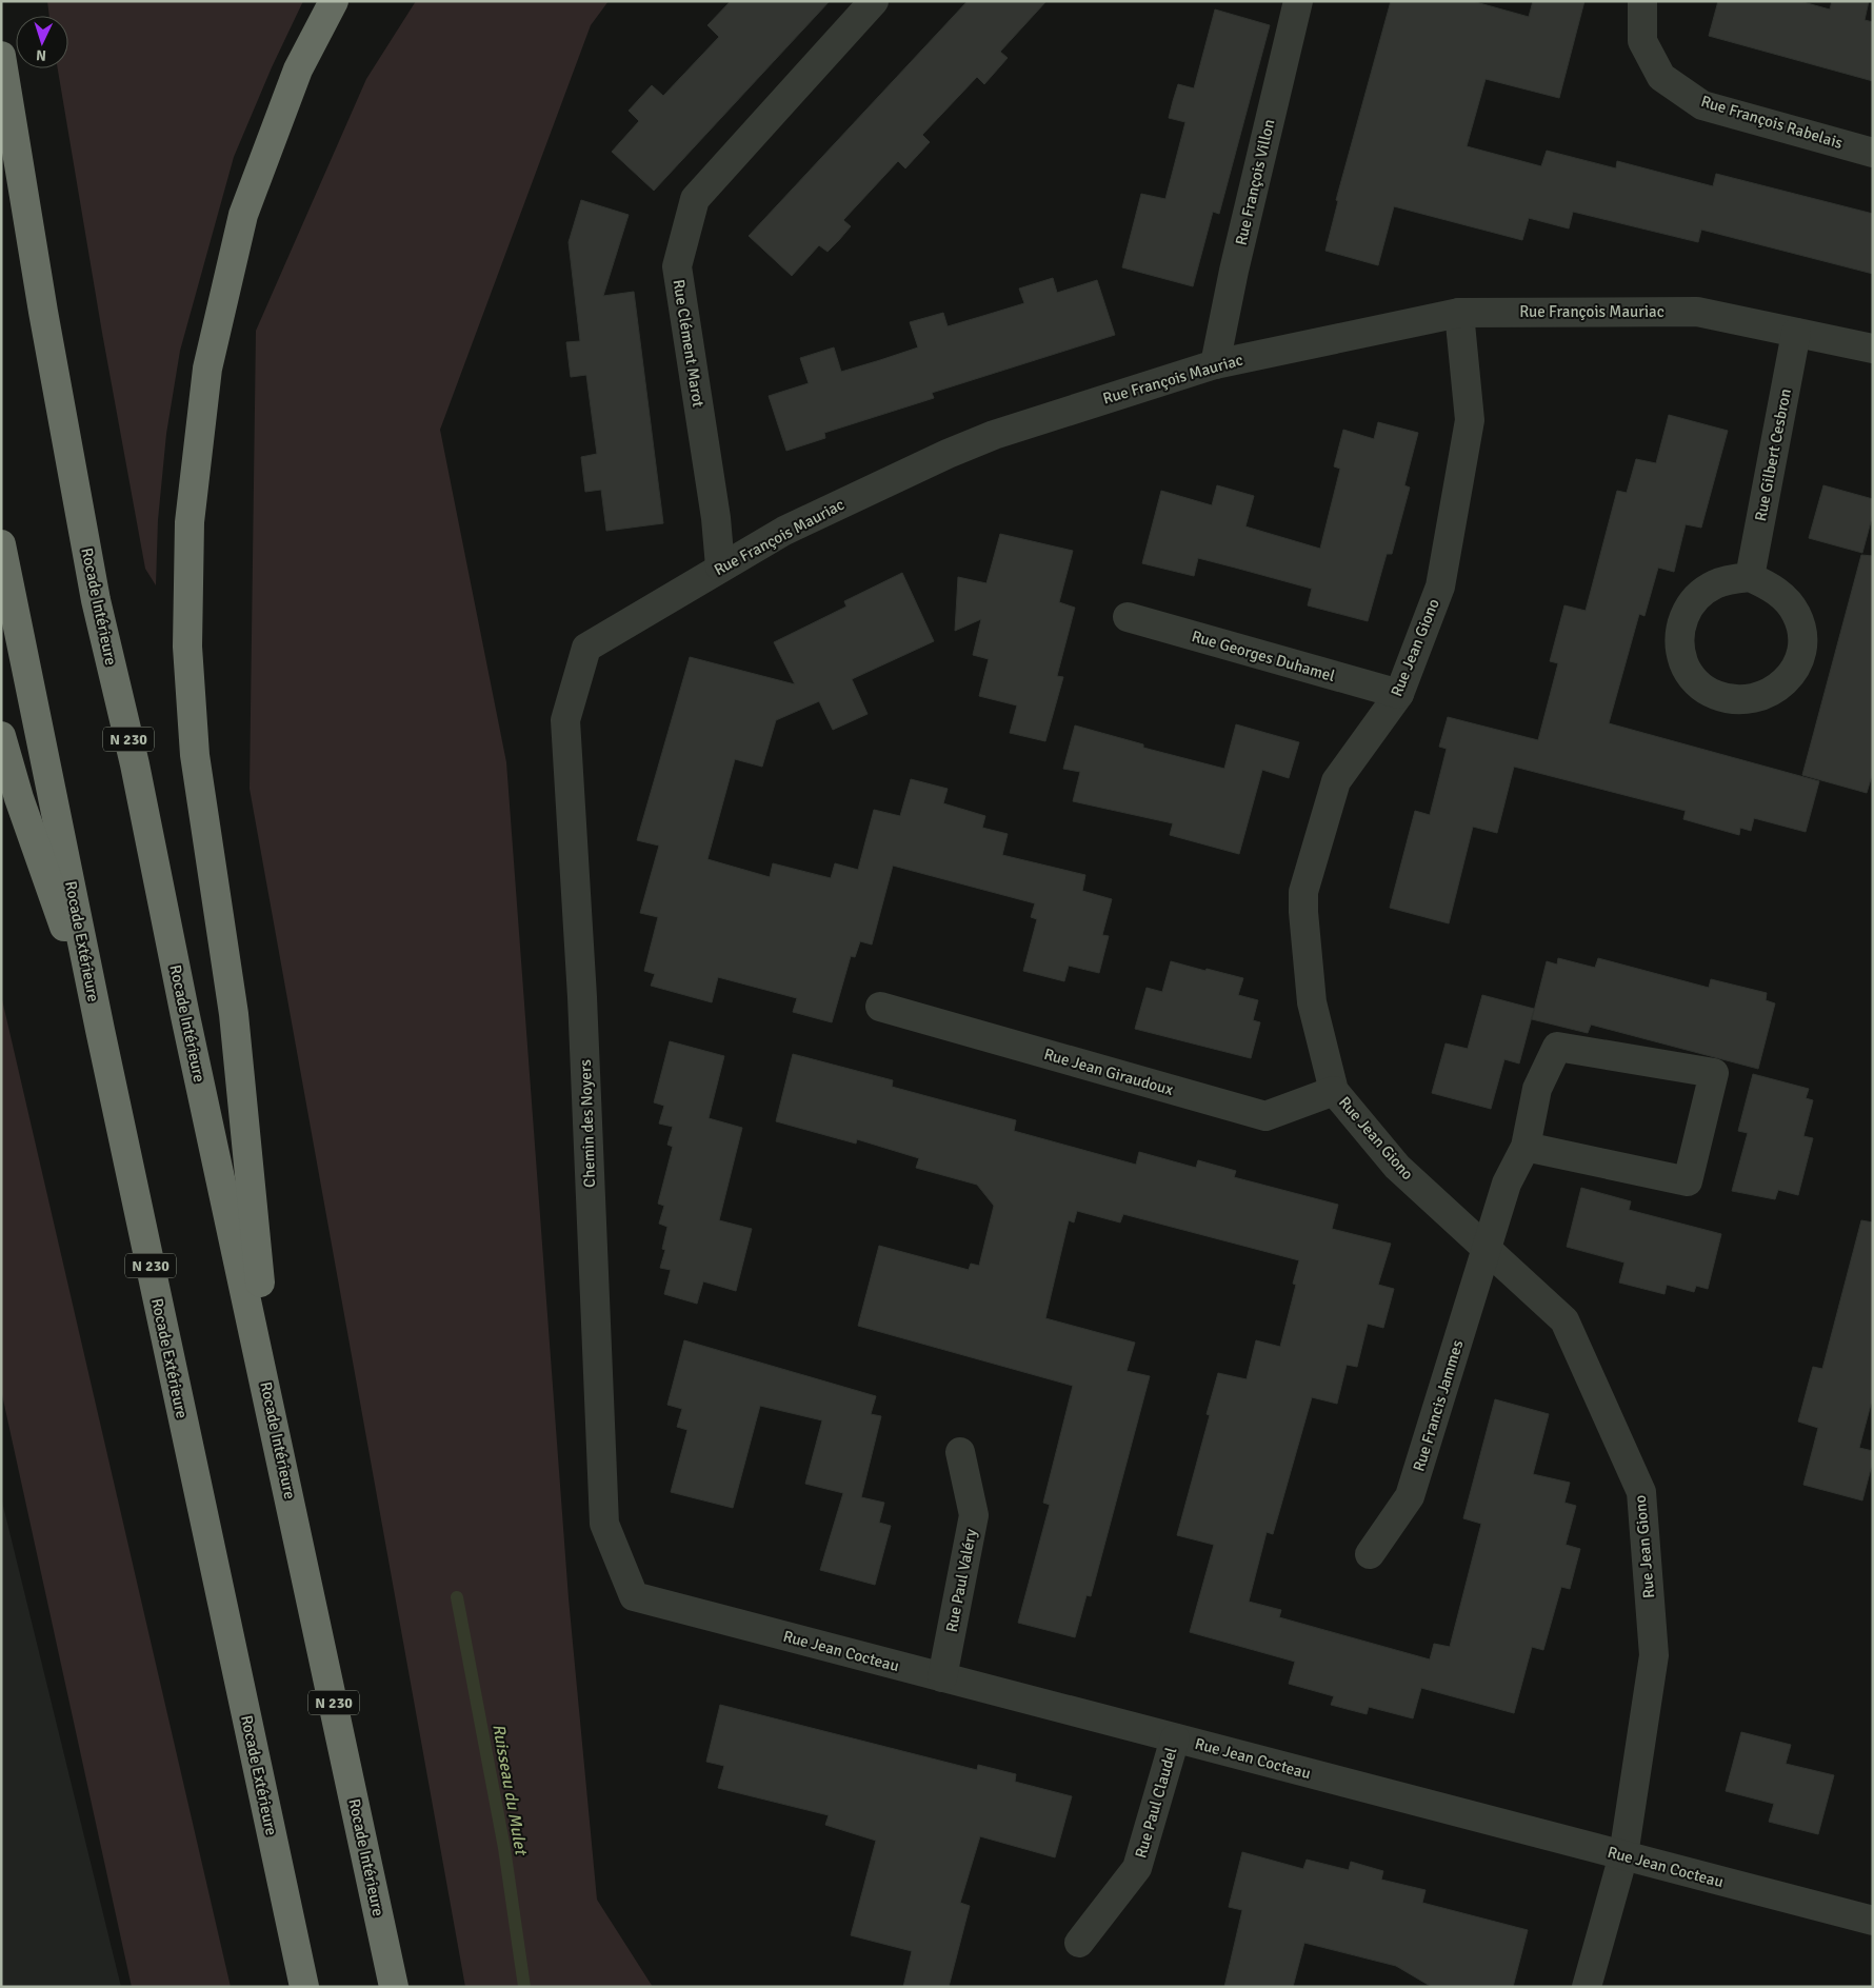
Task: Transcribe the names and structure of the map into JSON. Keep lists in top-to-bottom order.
{
  "streets": {
    "highway": ["Rocade Intérieure", "N 230", "Rocade Extérieure"],
    "street": [
      "Rue François Rabelais",
      "Rue François Villon",
      "Rue François Mauriac",
      "Rue Clément Marot",
      "Rue Gilbert Cesbron",
      "Rue Jean Giono",
      "Rue Georges Duhamel",
      "Rue Jean Giraudoux",
      "Chemin des Noyers",
      "Rue Francis Jammes",
      "Rue Paul Valéry",
      "Rue Jean Cocteau",
      "Rue Paul Claudel"
    ]
  },
  "crossings": [
    ["Rue François Villon", "Rue François Mauriac"],
    ["Rue François Mauriac", "Rue Clément Marot"],
    ["Rue François Mauriac", "Rue Gilbert Cesbron"],
    ["Rue François Mauriac", "Rue Jean Giono"],
    ["Rue François Mauriac", "Chemin des Noyers"],
    ["Rue Jean Giono", "Rue Georges Duhamel"],
    ["Rue Jean Giono", "Rue Jean Giraudoux"],
    ["Rue Jean Giono", "Rue Francis Jammes"],
    ["Rue Jean Giono", "Rue Jean Cocteau"],
    ["Chemin des Noyers", "Rue Jean Cocteau"],
    ["Rue Paul Valéry", "Rue Jean Cocteau"],
    ["Rue Jean Cocteau", "Rue Paul Claudel"]
  ],
  "water": ["Ruisseau du Mulet"],
  "north": "bottom"
}
